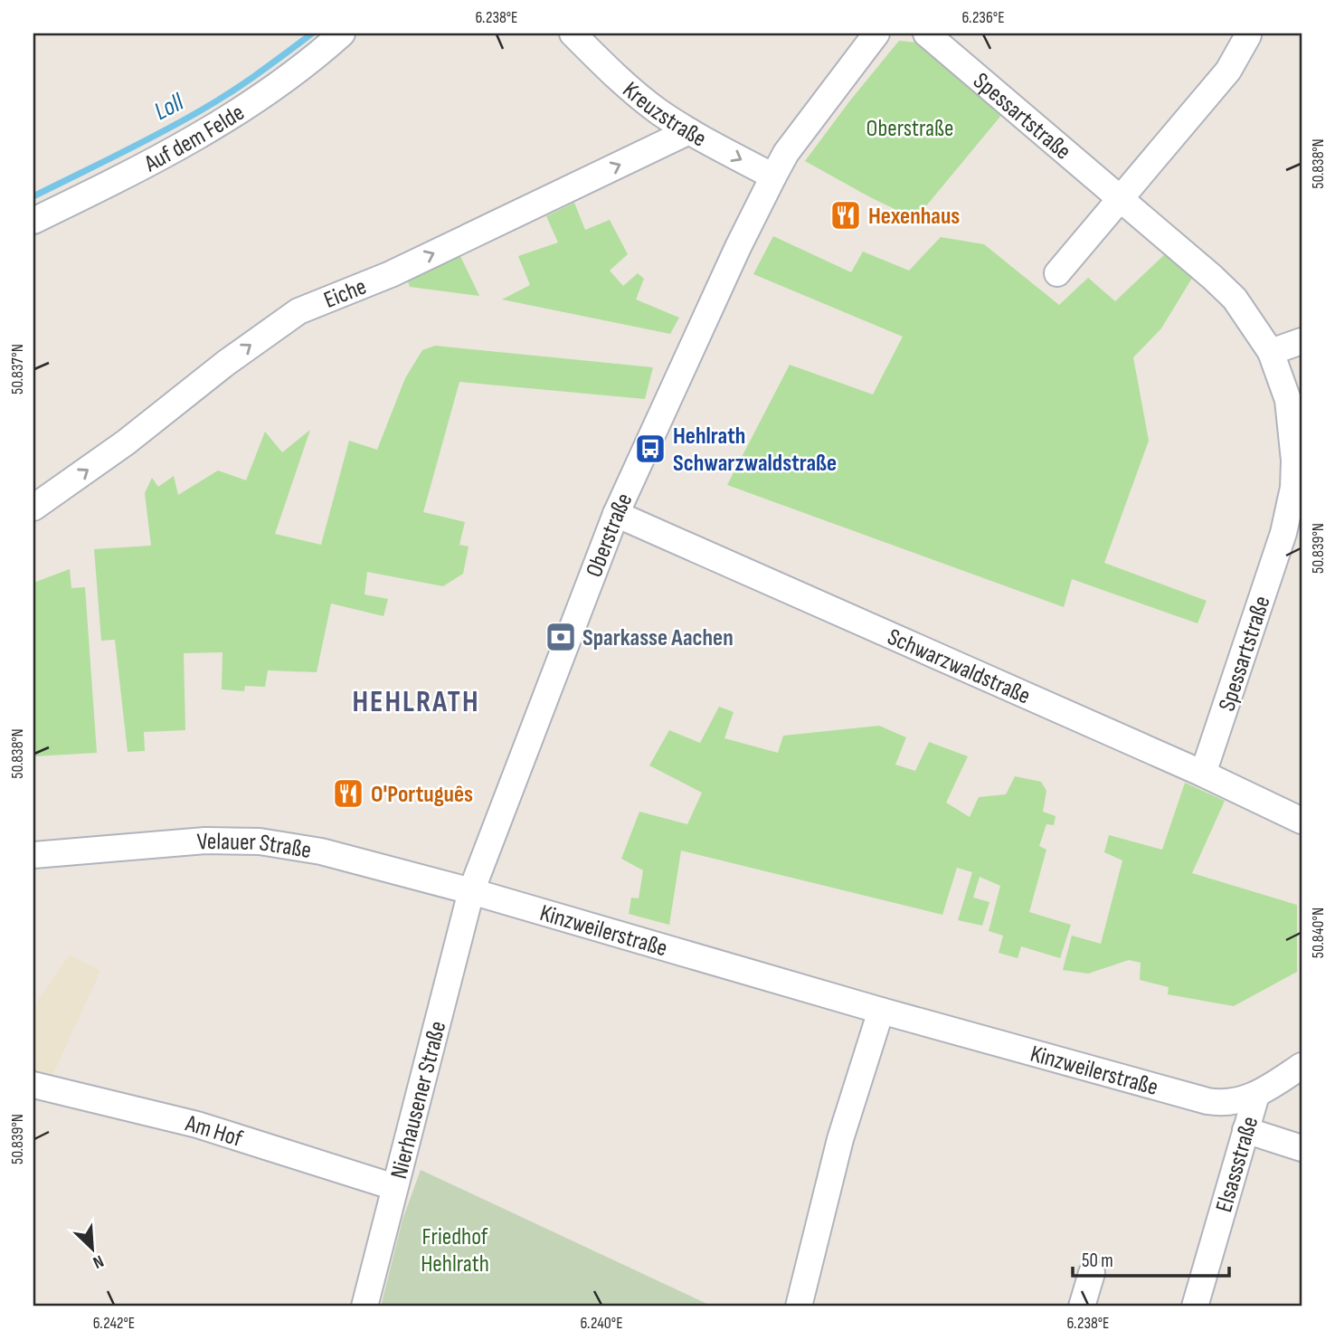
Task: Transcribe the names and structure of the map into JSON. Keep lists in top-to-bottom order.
{
  "streets": {
    "street": [
      "Kreuzstraße",
      "Spessartstraße",
      "Auf dem Felde",
      "Eiche",
      "Oberstraße",
      "Schwarzwaldstraße",
      "Velauer Straße",
      "Kinzweilerstraße",
      "Nierhausener Straße",
      "Am Hof",
      "Elsassstraße"
    ]
  },
  "crossings": [
    ["Kreuzstraße", "Eiche"],
    ["Kreuzstraße", "Oberstraße"],
    ["Spessartstraße", "Schwarzwaldstraße"],
    ["Oberstraße", "Schwarzwaldstraße"],
    ["Oberstraße", "Velauer Straße"],
    ["Oberstraße", "Kinzweilerstraße"],
    ["Oberstraße", "Nierhausener Straße"],
    ["Velauer Straße", "Kinzweilerstraße"],
    ["Velauer Straße", "Nierhausener Straße"],
    ["Kinzweilerstraße", "Nierhausener Straße"],
    ["Kinzweilerstraße", "Elsassstraße"],
    ["Nierhausener Straße", "Am Hof"]
  ],
  "one_way": ["Kreuzstraße", "Eiche"],
  "districts": ["HEHLRATH"],
  "water": ["Loll"],
  "parks": ["Oberstraße", "Friedhof Hehlrath"],
  "places": {
    "restaurant": ["Hexenhaus", "O'Português"],
    "bus stop": ["Hehlrath Schwarzwaldstraße"],
    "bank": ["Sparkasse Aachen"]
  },
  "scale_bar": "50 m",
  "north": "bottom right",
  "coordinates": [
    "6.238°E",
    "6.236°E",
    "50.838°N",
    "50.837°N",
    "50.839°N",
    "50.840°N",
    "6.242°E",
    "6.240°E"
  ]
}
